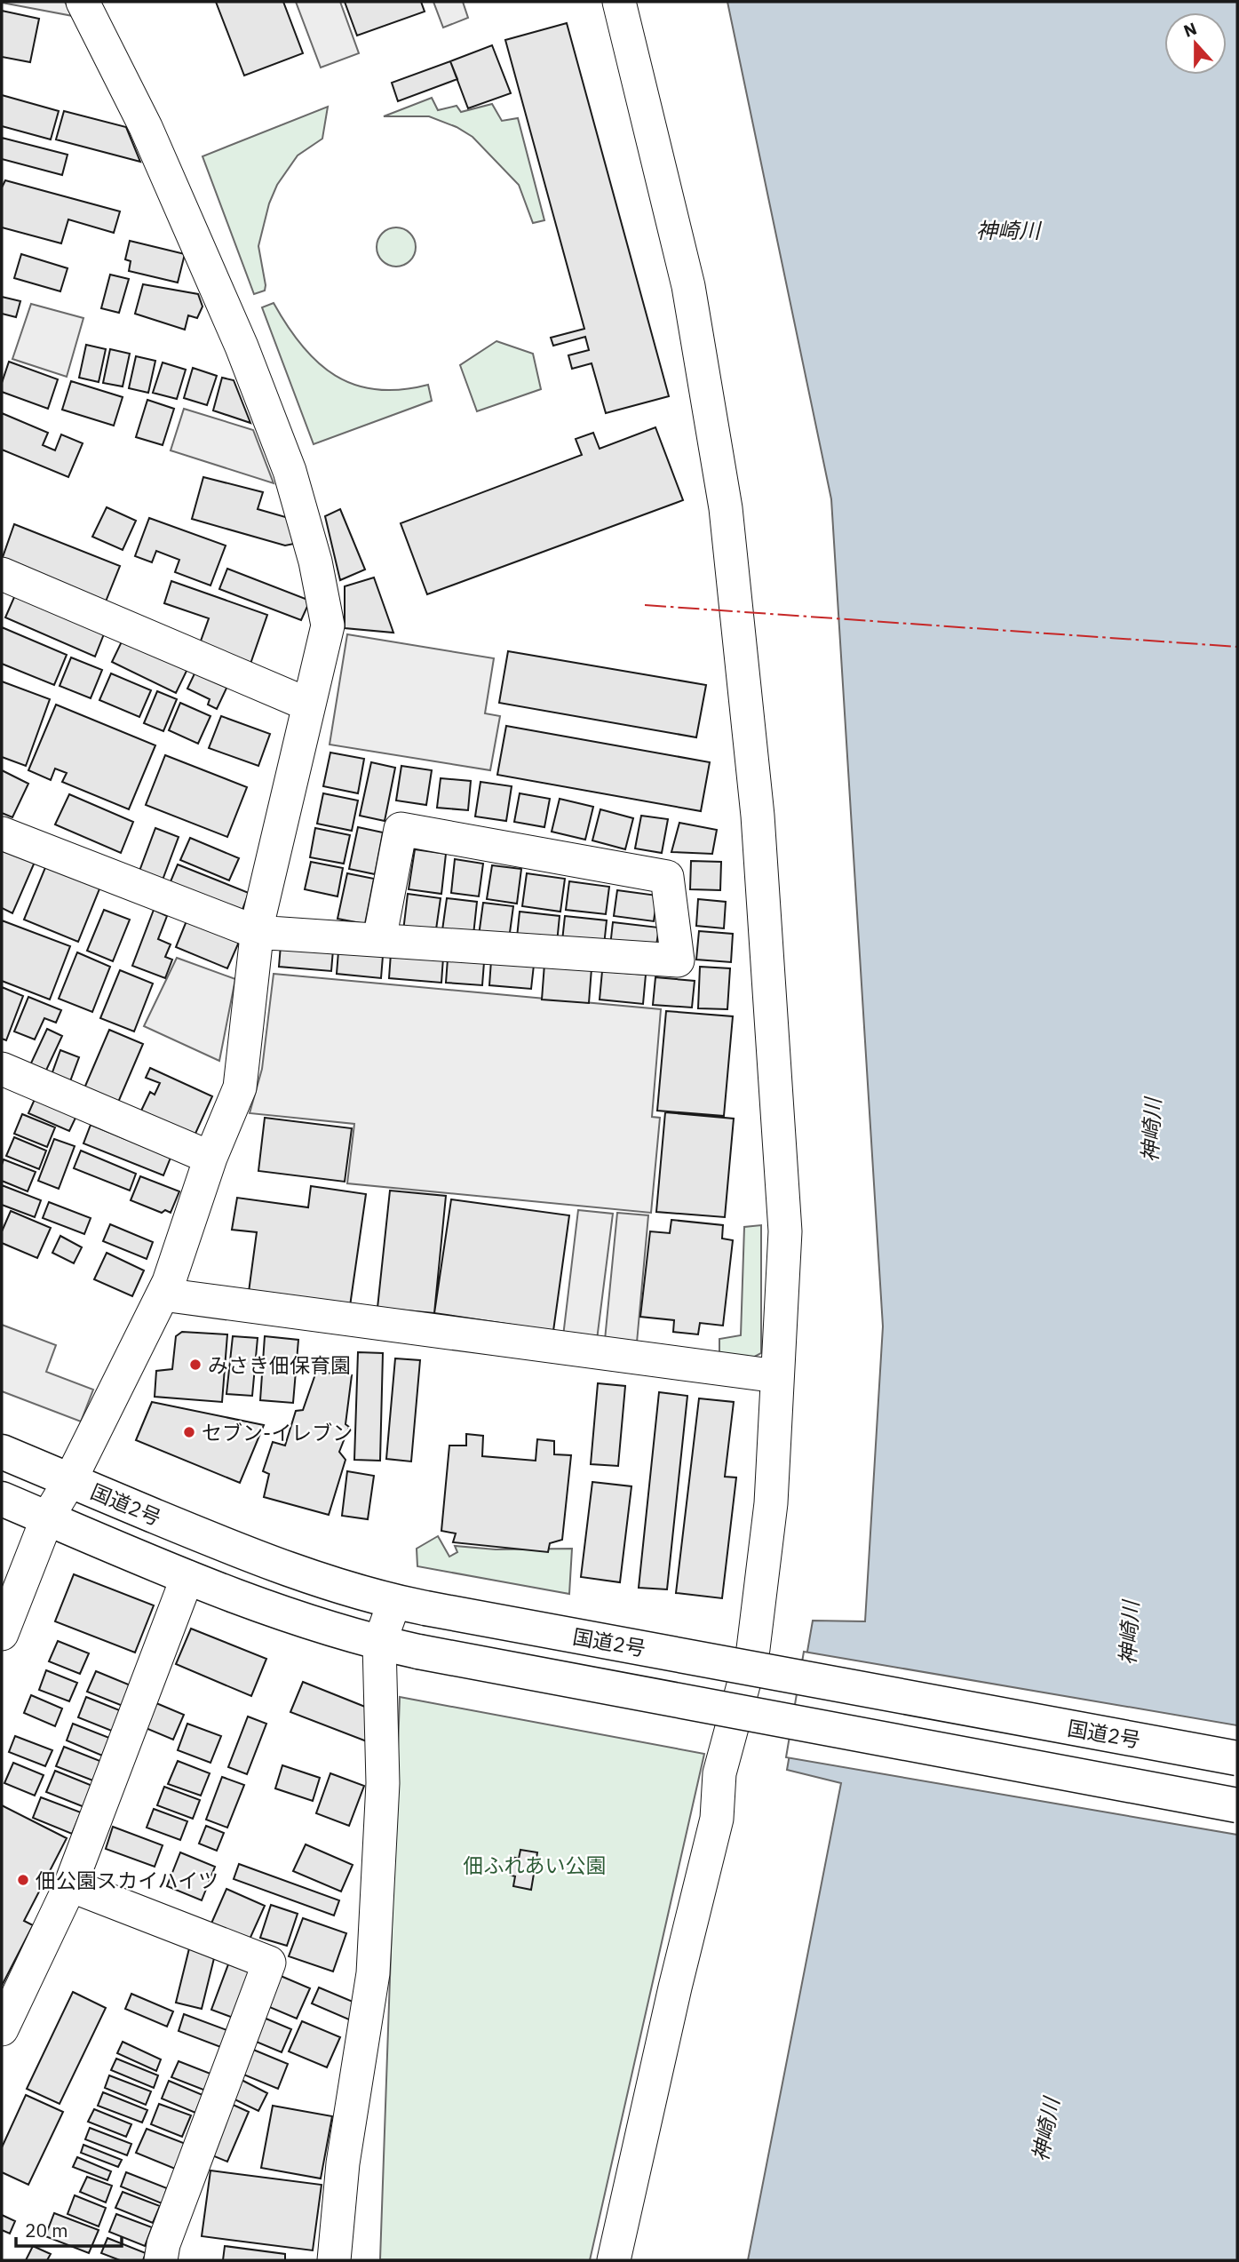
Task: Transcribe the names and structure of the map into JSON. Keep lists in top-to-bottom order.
{
  "streets": {
    "highway": ["国道2号"]
  },
  "water": ["神崎川"],
  "parks": ["佃ふれあい公園"],
  "places": ["みさき佃保育園", "セブン-イレブン", "佃公園スカイハイツ"],
  "scale_bar": "20 m",
  "north": "top"
}
